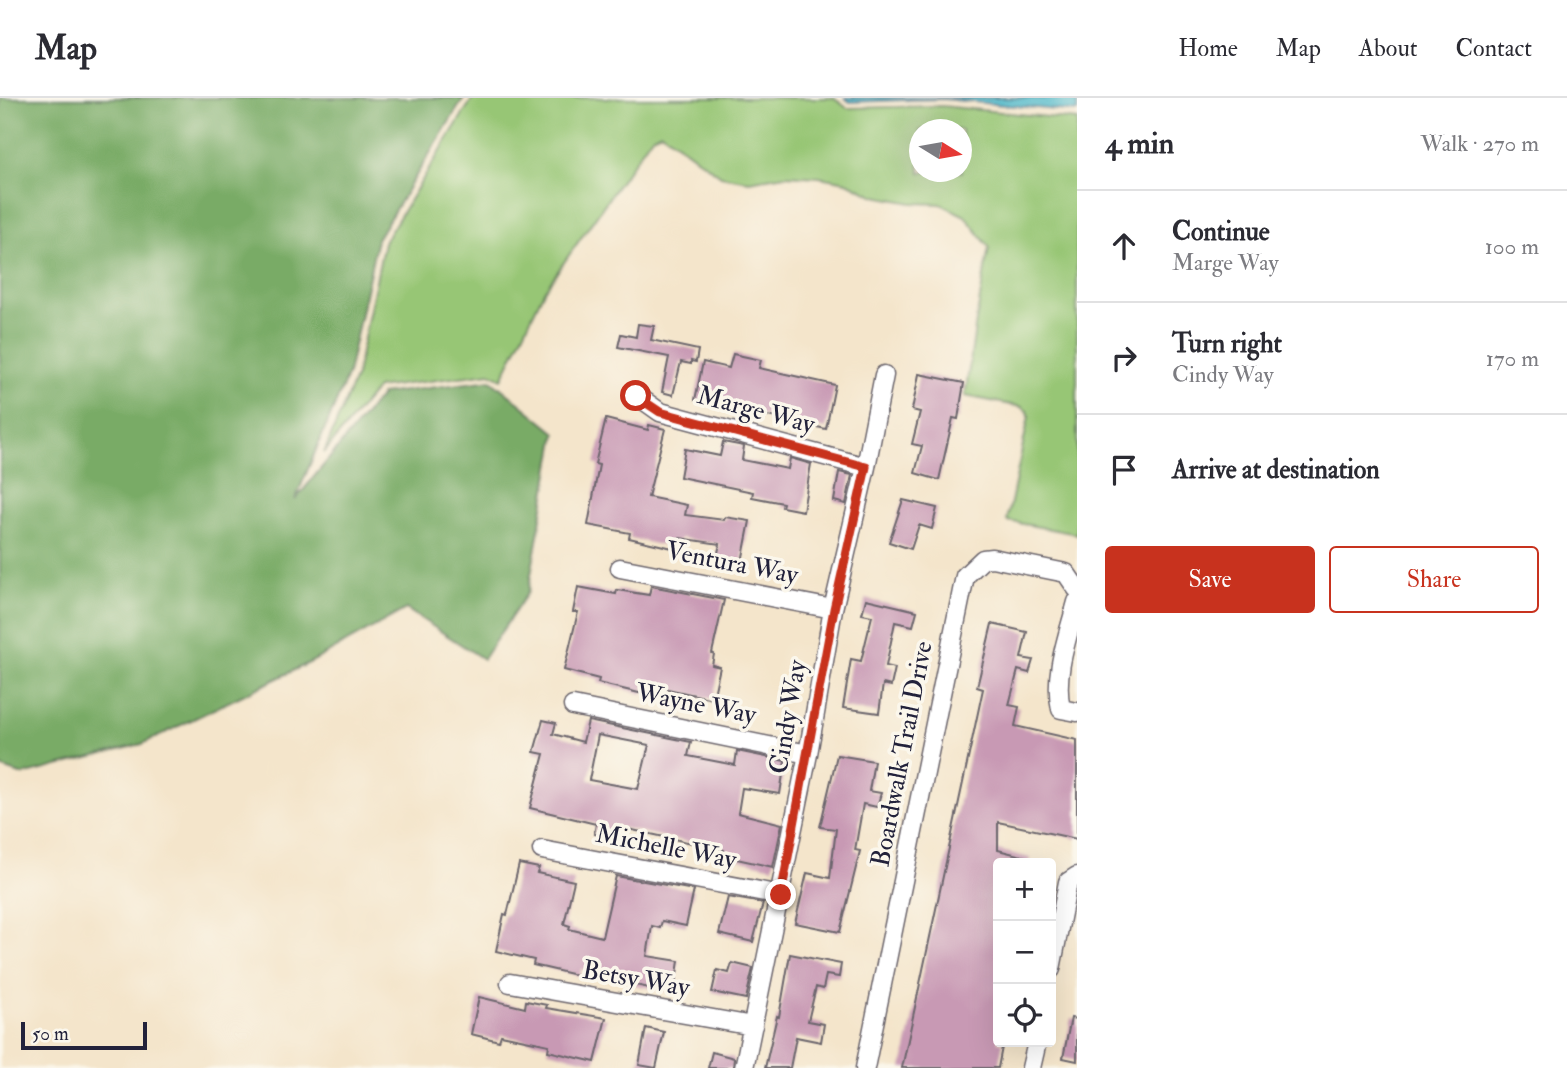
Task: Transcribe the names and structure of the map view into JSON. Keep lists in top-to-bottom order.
{
  "streets": {
    "street": [
      "Marge Way",
      "Ventura Way",
      "Wayne Way",
      "Cindy Way",
      "Boardwalk Trail Drive",
      "Michelle Way",
      "Betsy Way"
    ]
  },
  "crossings": [
    ["Marge Way", "Cindy Way"],
    ["Ventura Way", "Cindy Way"],
    ["Wayne Way", "Cindy Way"],
    ["Cindy Way", "Michelle Way"],
    ["Cindy Way", "Betsy Way"]
  ],
  "scale_bar": "50 m",
  "north": "right",
  "page": {
    "header": "Map",
    "nav": [
      "Home",
      "Map",
      "About",
      "Contact"
    ],
    "heading": ["4 min", "Walk · 270 m"],
    "list": [
      ["Continue", "Marge Way", "100 m"],
      ["Turn right", "Cindy Way", "170 m"],
      "Arrive at destination"
    ],
    "buttons": ["Save", "Share"],
    "map_buttons": ["+", "−"],
    "scale": "50 m"
  }
}
